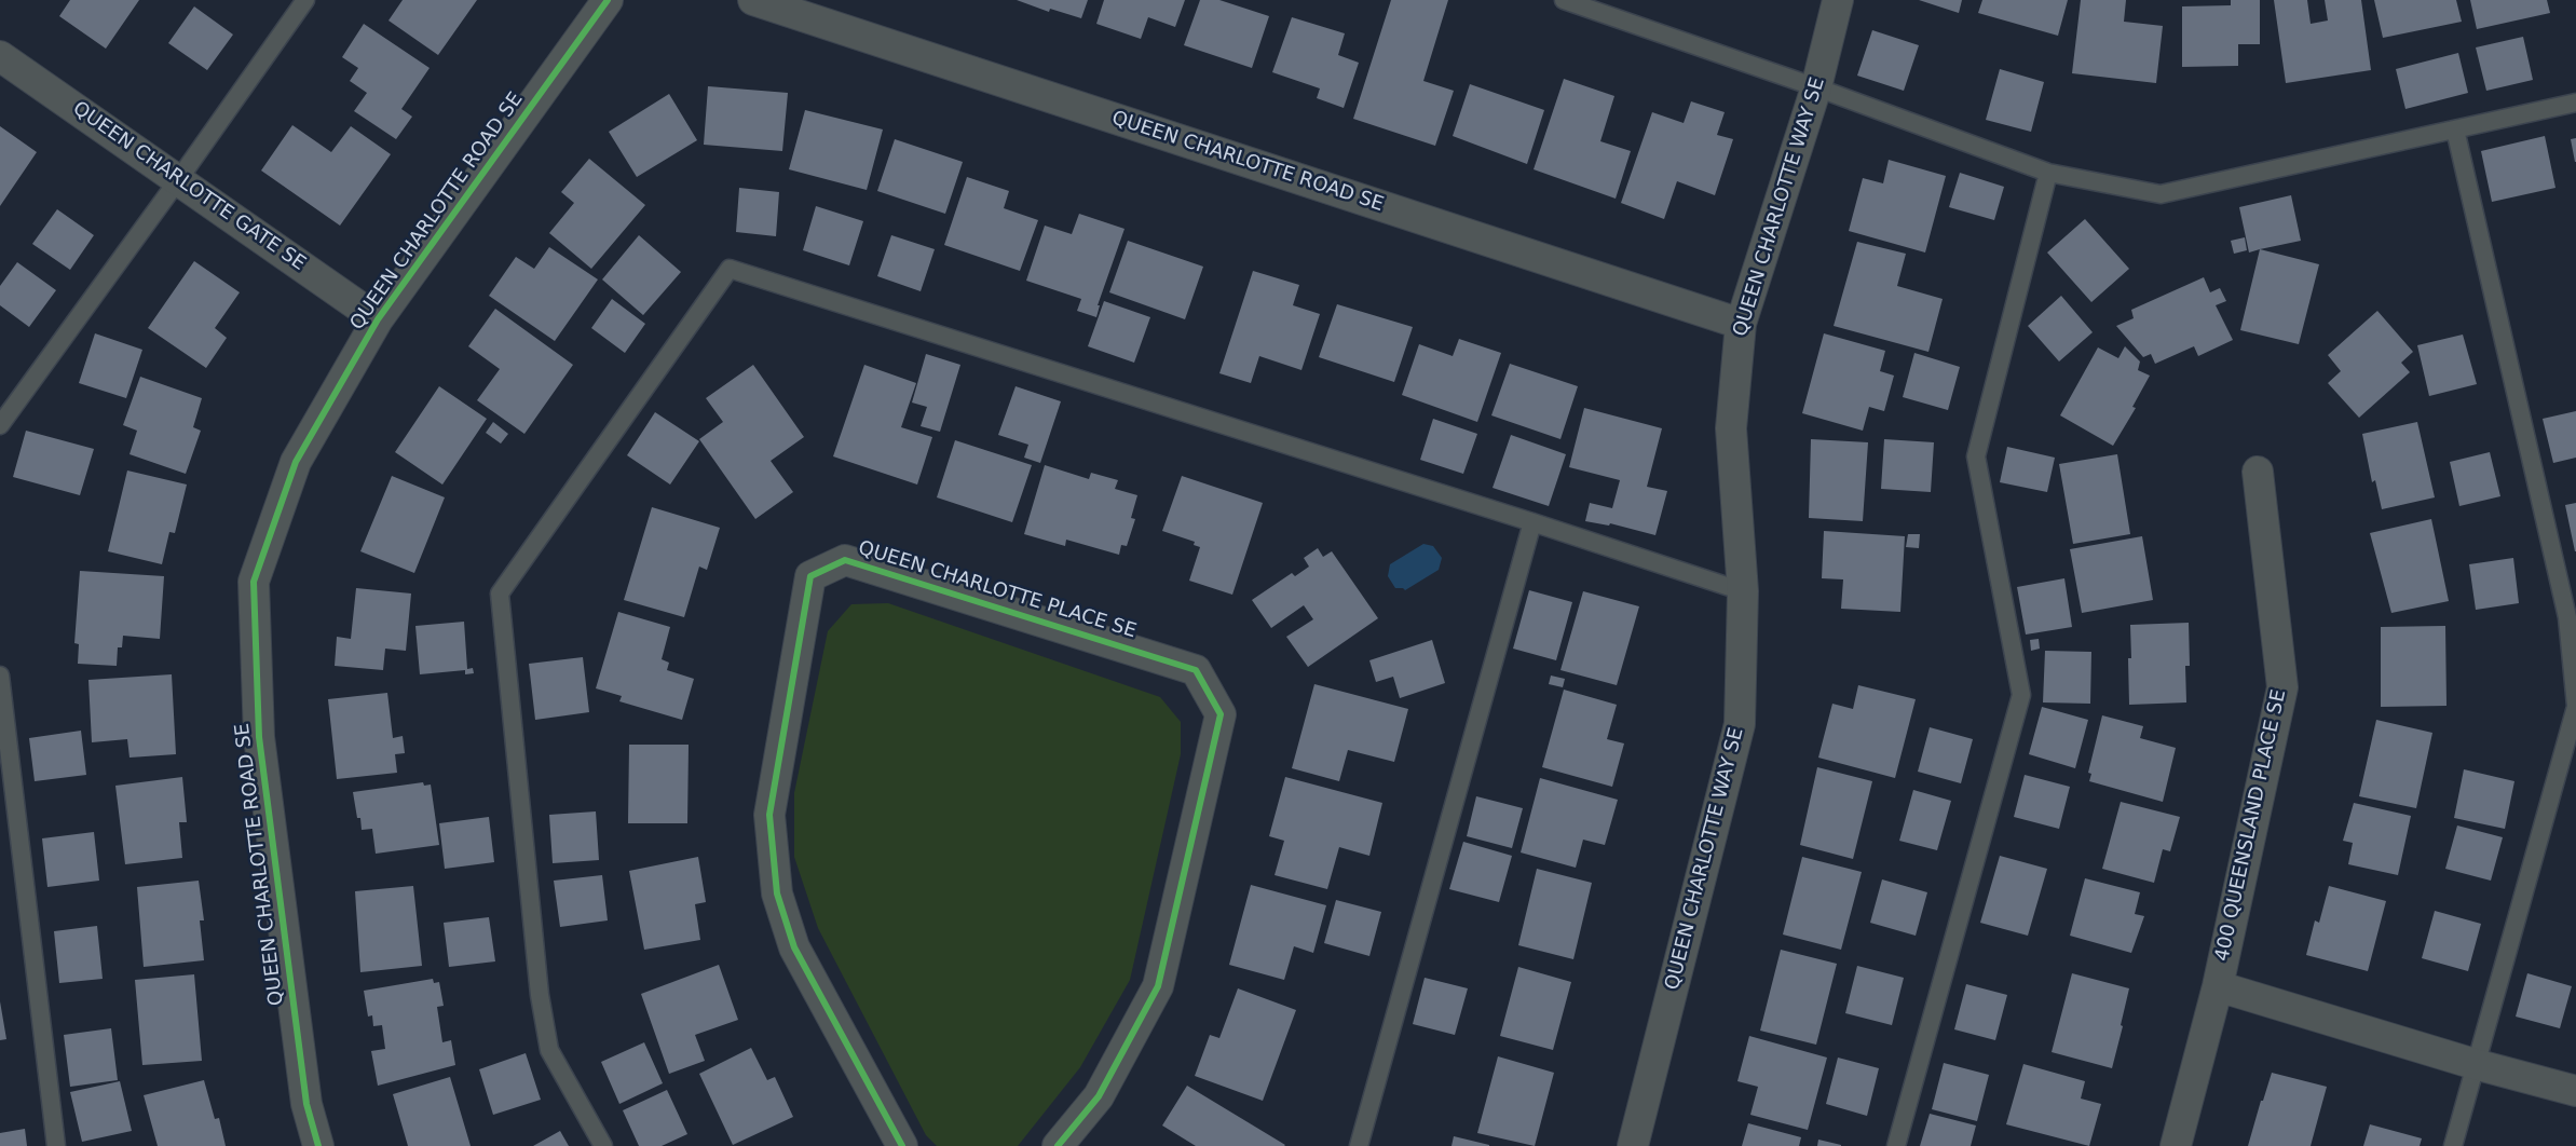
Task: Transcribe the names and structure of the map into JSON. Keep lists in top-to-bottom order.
{
  "streets": {
    "street": [
      "QUEEN CHARLOTTE ROAD SE",
      "QUEEN CHARLOTTE GATE SE",
      "QUEEN CHARLOTTE WAY SE",
      "QUEEN CHARLOTTE PLACE SE",
      "400 QUEENSLAND PLACE SE"
    ]
  },
  "crossings": [
    ["QUEEN CHARLOTTE ROAD SE", "QUEEN CHARLOTTE GATE SE"],
    ["QUEEN CHARLOTTE ROAD SE", "QUEEN CHARLOTTE WAY SE"]
  ]
}
